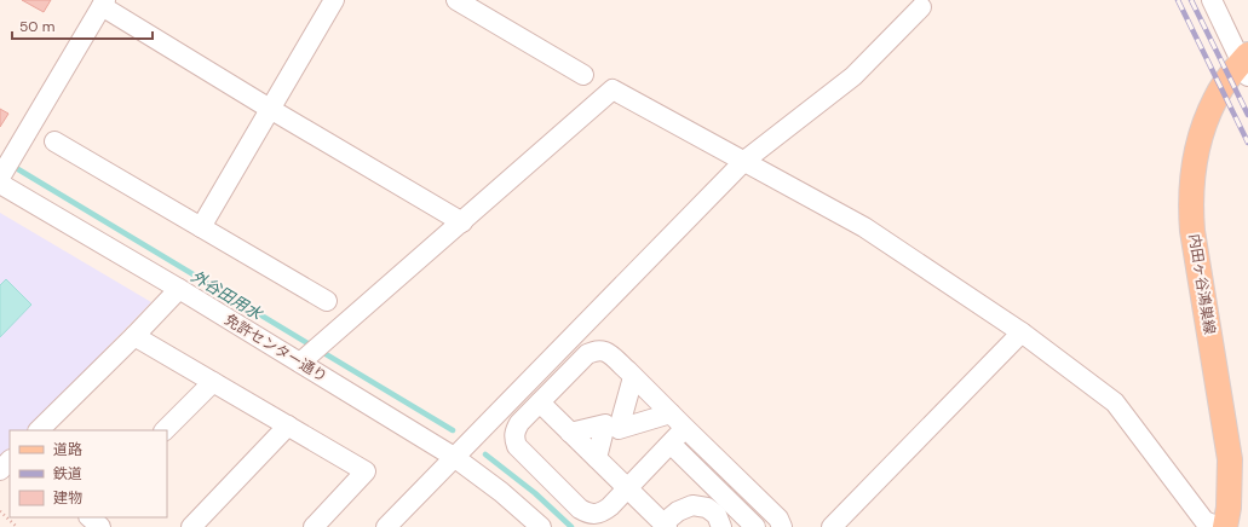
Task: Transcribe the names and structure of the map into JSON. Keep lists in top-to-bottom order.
{
  "streets": {
    "main road": ["内田ヶ谷鴻巣線"],
    "street": ["免許センター通り"]
  },
  "water": ["外谷田用水"],
  "legend": ["道路", "鉄道", "建物"],
  "scale_bar": "50 m"
}
